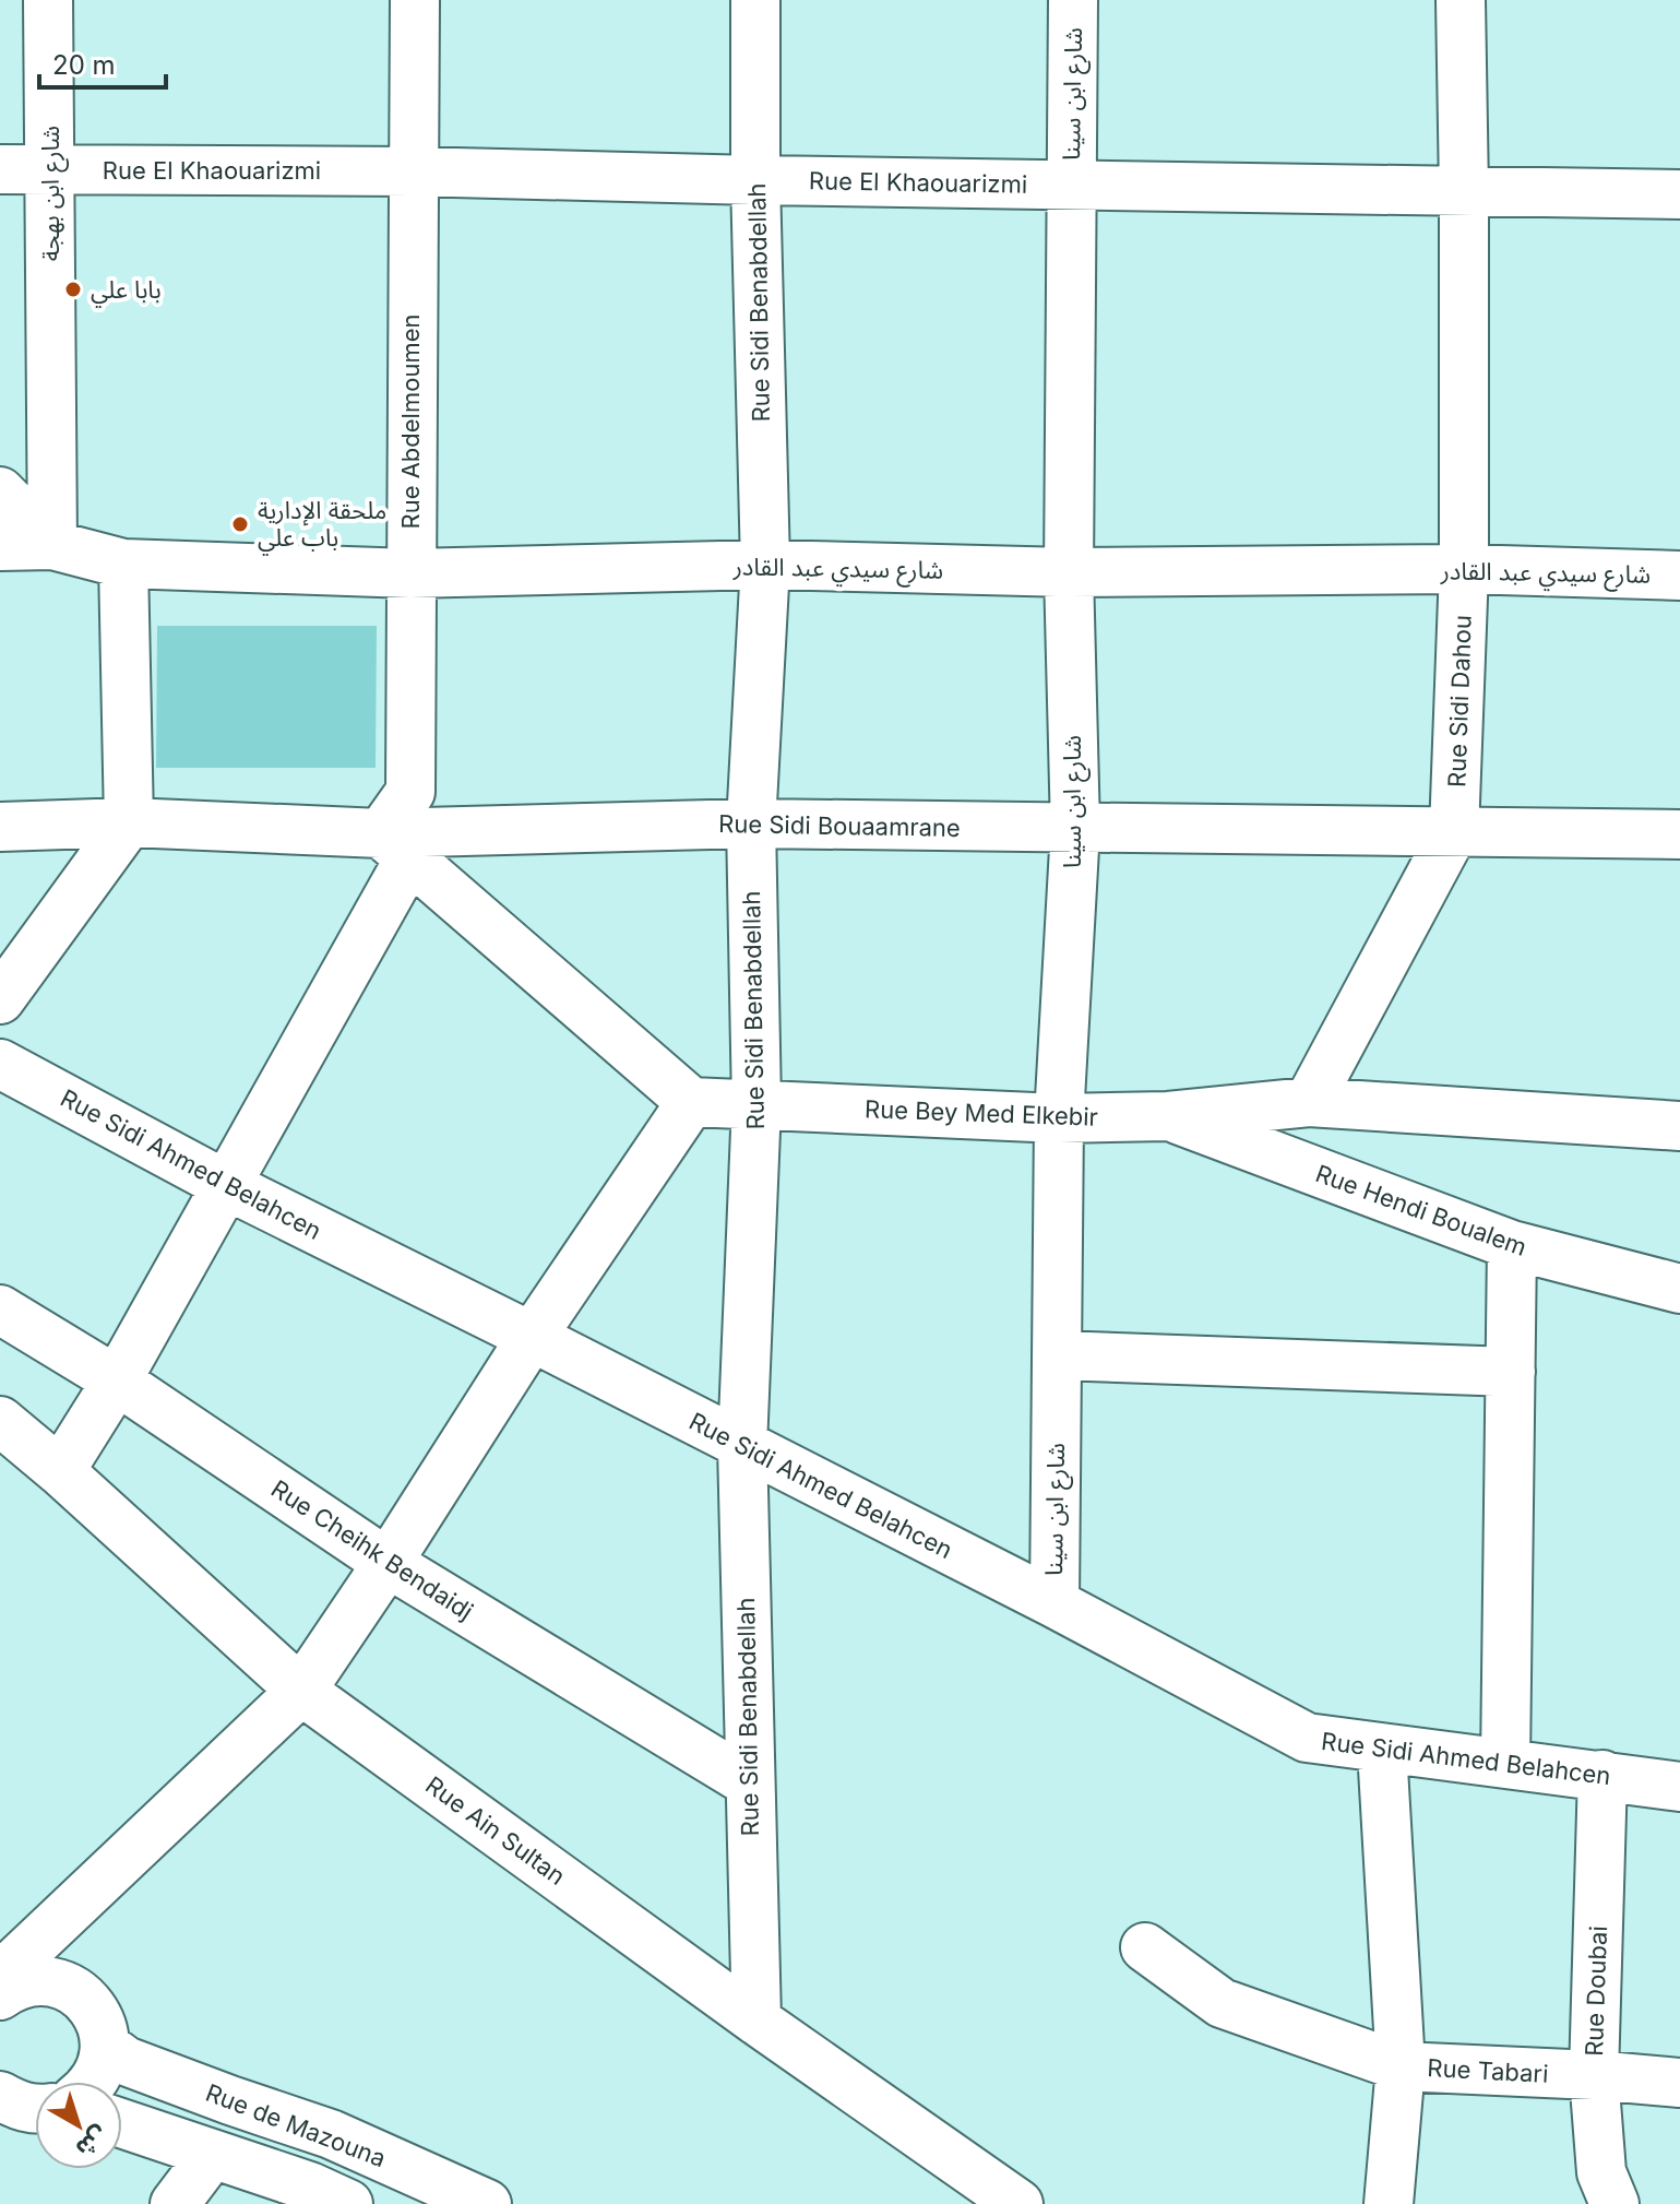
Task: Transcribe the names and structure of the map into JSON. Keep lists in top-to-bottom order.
{
  "streets": {
    "street": [
      "شارع ابن سينا",
      "Rue El Khaouarizmi",
      "شارع ابن بهجة",
      "Rue Sidi Benabdellah",
      "Rue Abdelmoumen",
      "شارع سيدي عبد القادر",
      "Rue Sidi Dahou",
      "Rue Sidi Bouaamrane",
      "Rue Bey Med Elkebir",
      "Rue Sidi Ahmed Belahcen",
      "Rue Hendi Boualem",
      "Rue Cheihk Bendaidj",
      "Rue Ain Sultan",
      "Rue Doubai",
      "Rue Tabari",
      "Rue de Mazouna"
    ]
  },
  "crossings": [
    ["شارع ابن سينا", "Rue El Khaouarizmi"],
    ["شارع ابن سينا", "شارع سيدي عبد القادر"],
    ["شارع ابن سينا", "Rue Sidi Bouaamrane"],
    ["شارع ابن سينا", "Rue Bey Med Elkebir"],
    ["شارع ابن سينا", "Rue Sidi Ahmed Belahcen"],
    ["Rue El Khaouarizmi", "شارع ابن بهجة"],
    ["Rue El Khaouarizmi", "Rue Sidi Benabdellah"],
    ["Rue El Khaouarizmi", "Rue Abdelmoumen"],
    ["Rue El Khaouarizmi", "Rue Sidi Dahou"],
    ["شارع ابن بهجة", "شارع سيدي عبد القادر"],
    ["Rue Sidi Benabdellah", "شارع سيدي عبد القادر"],
    ["Rue Sidi Benabdellah", "Rue Sidi Bouaamrane"],
    ["Rue Sidi Benabdellah", "Rue Bey Med Elkebir"],
    ["Rue Sidi Benabdellah", "Rue Sidi Ahmed Belahcen"],
    ["Rue Sidi Benabdellah", "Rue Cheihk Bendaidj"],
    ["Rue Sidi Benabdellah", "Rue Ain Sultan"],
    ["Rue Abdelmoumen", "شارع سيدي عبد القادر"],
    ["Rue Abdelmoumen", "Rue Sidi Bouaamrane"],
    ["شارع سيدي عبد القادر", "Rue Sidi Dahou"],
    ["Rue Sidi Dahou", "Rue Sidi Bouaamrane"],
    ["Rue Sidi Dahou", "Rue Bey Med Elkebir"],
    ["Rue Bey Med Elkebir", "Rue Hendi Boualem"],
    ["Rue Sidi Ahmed Belahcen", "Rue Doubai"],
    ["Rue Doubai", "Rue Tabari"]
  ],
  "places": ["بابا علي", "ملحقة الإدارية باب علي"],
  "scale_bar": "20 m",
  "north": "bottom right"
}
